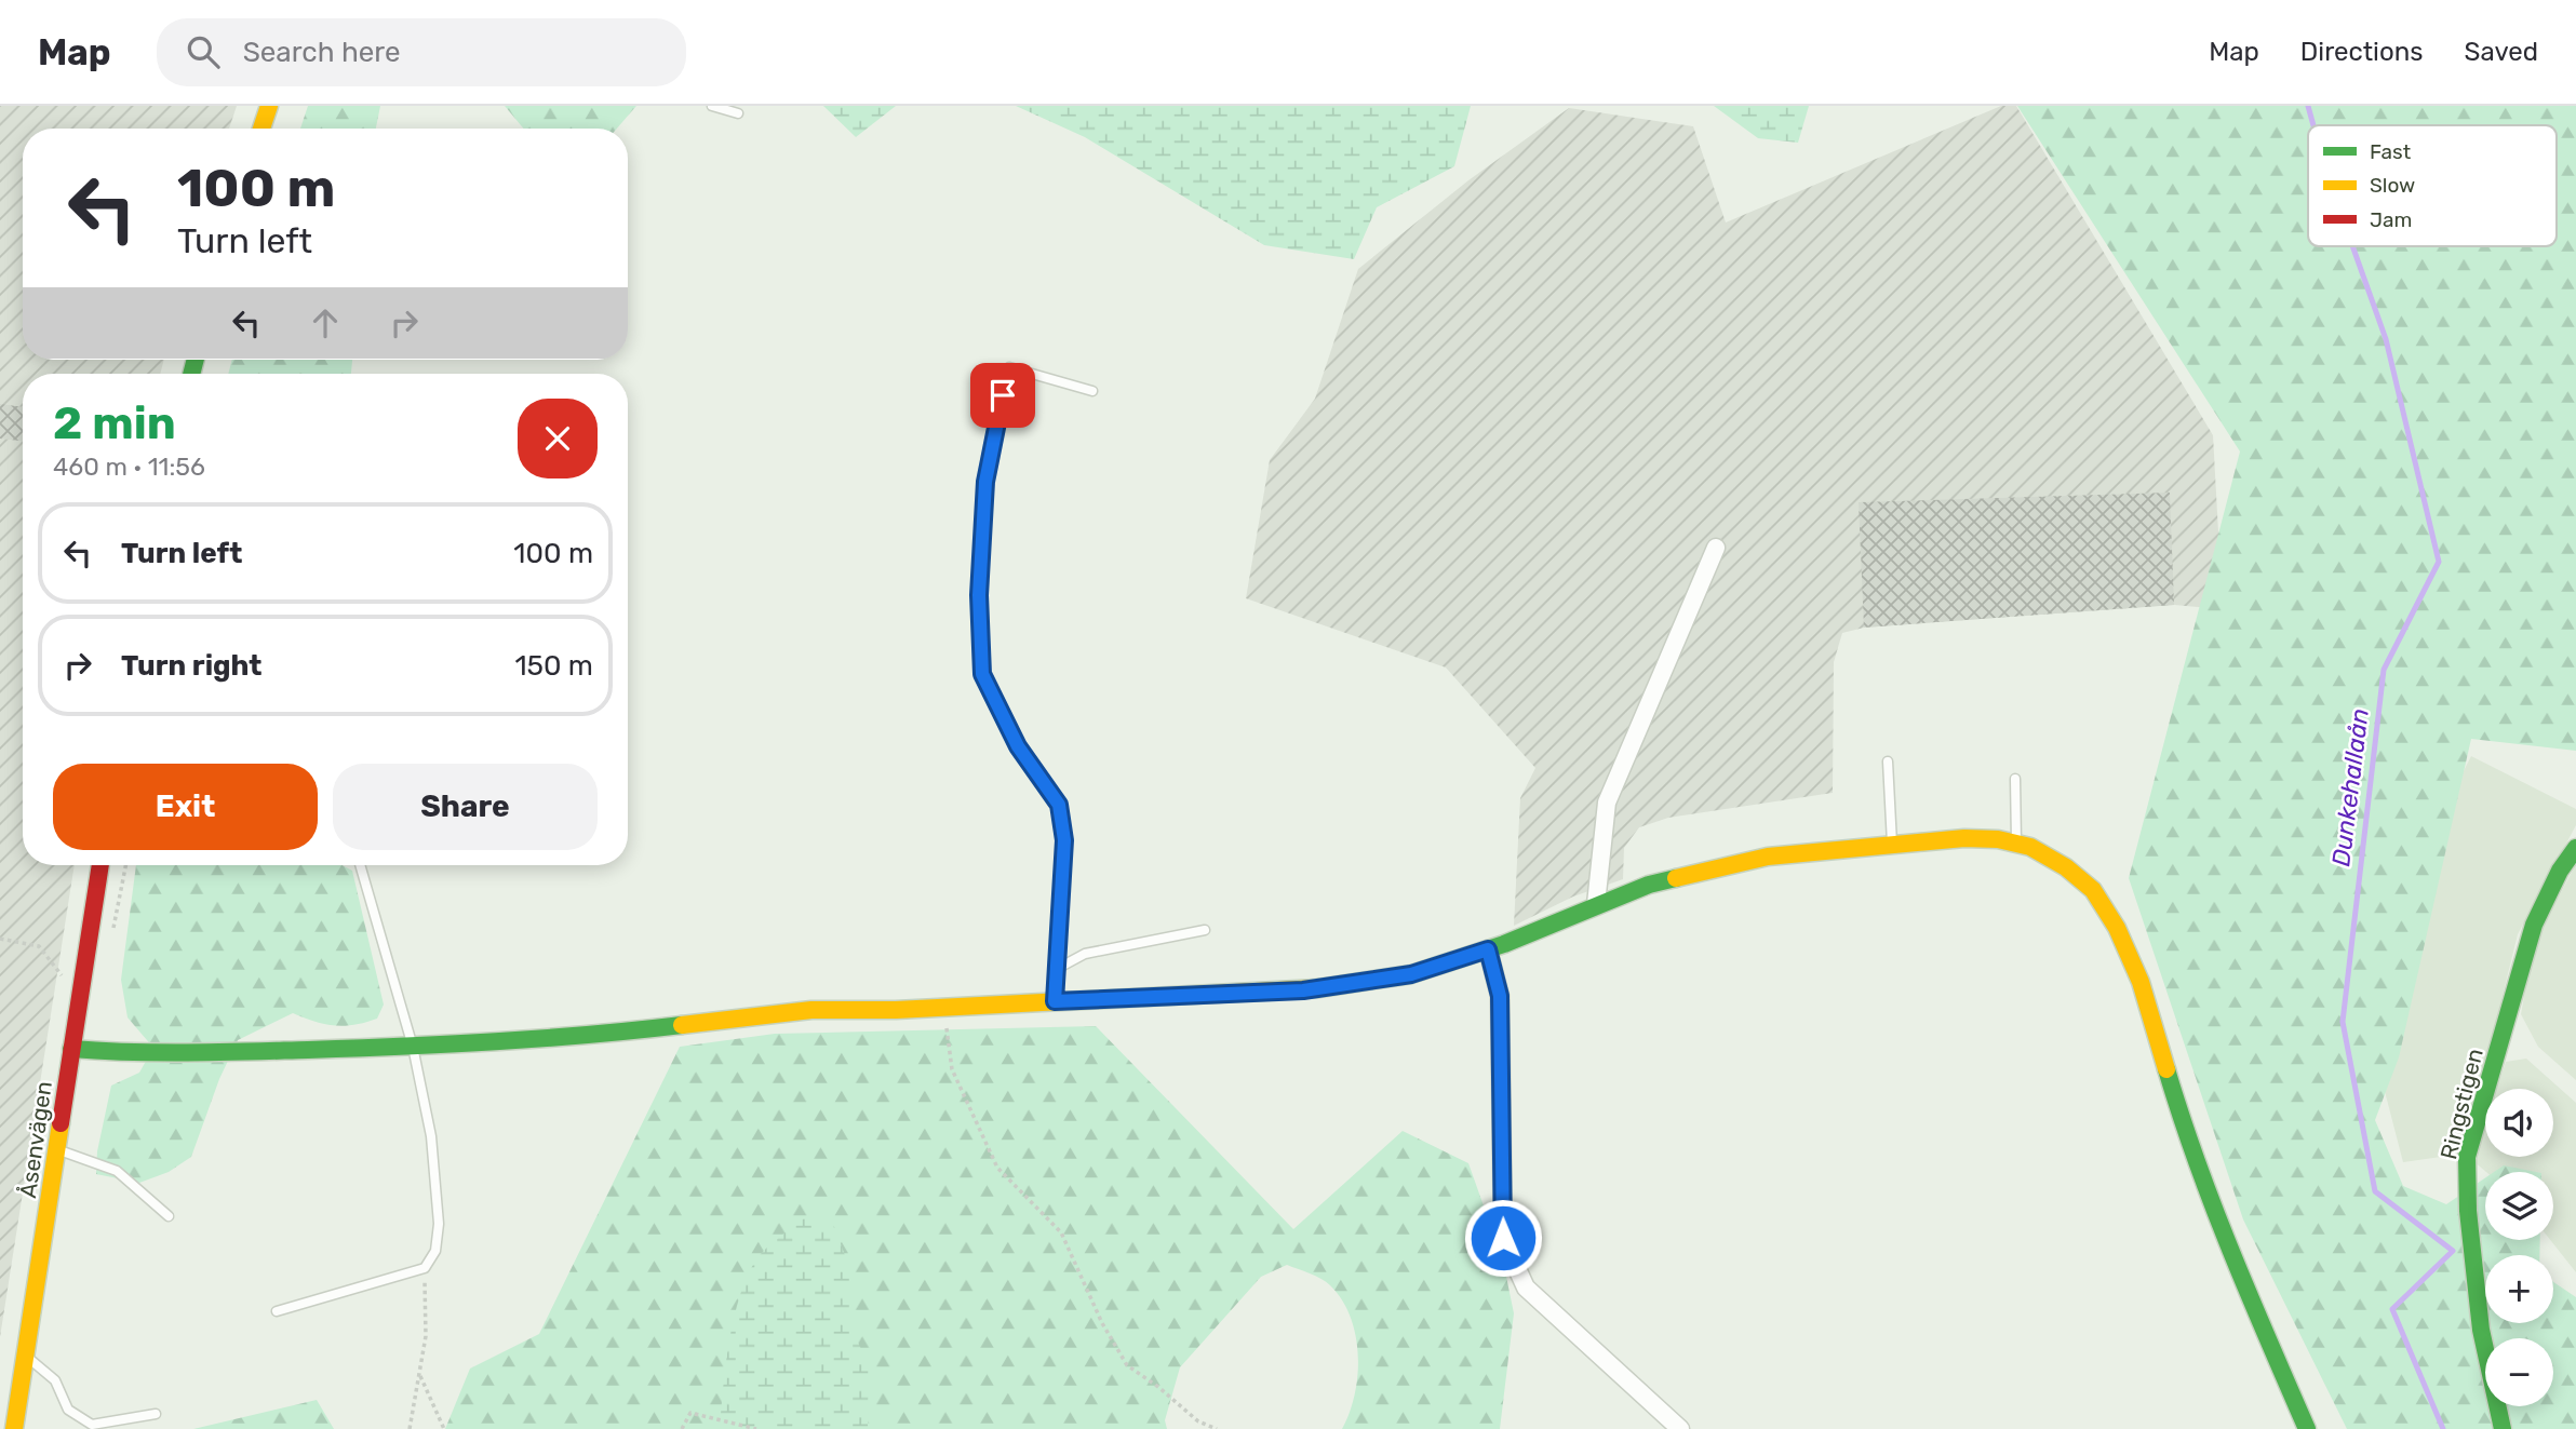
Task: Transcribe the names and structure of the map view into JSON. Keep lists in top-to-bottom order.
{
  "streets": {
    "street": ["Ringstigen", "Åsenvägen"]
  },
  "water": ["Dunkehallaån"],
  "legend": ["Fast", "Slow", "Jam"],
  "page": {
    "header": "Map",
    "search": "Search here",
    "nav": ["Map", "Directions", "Saved"],
    "turn": ["100 m", "Turn left"],
    "heading": ["2 min", "460 m · 11:56"],
    "list": [
      {
        "name": "Turn left",
        "value": "100 m"
      },
      {
        "name": "Turn right",
        "value": "150 m"
      }
    ],
    "buttons": ["Exit", "Share"],
    "map_buttons": ["+", "−"]
  }
}
